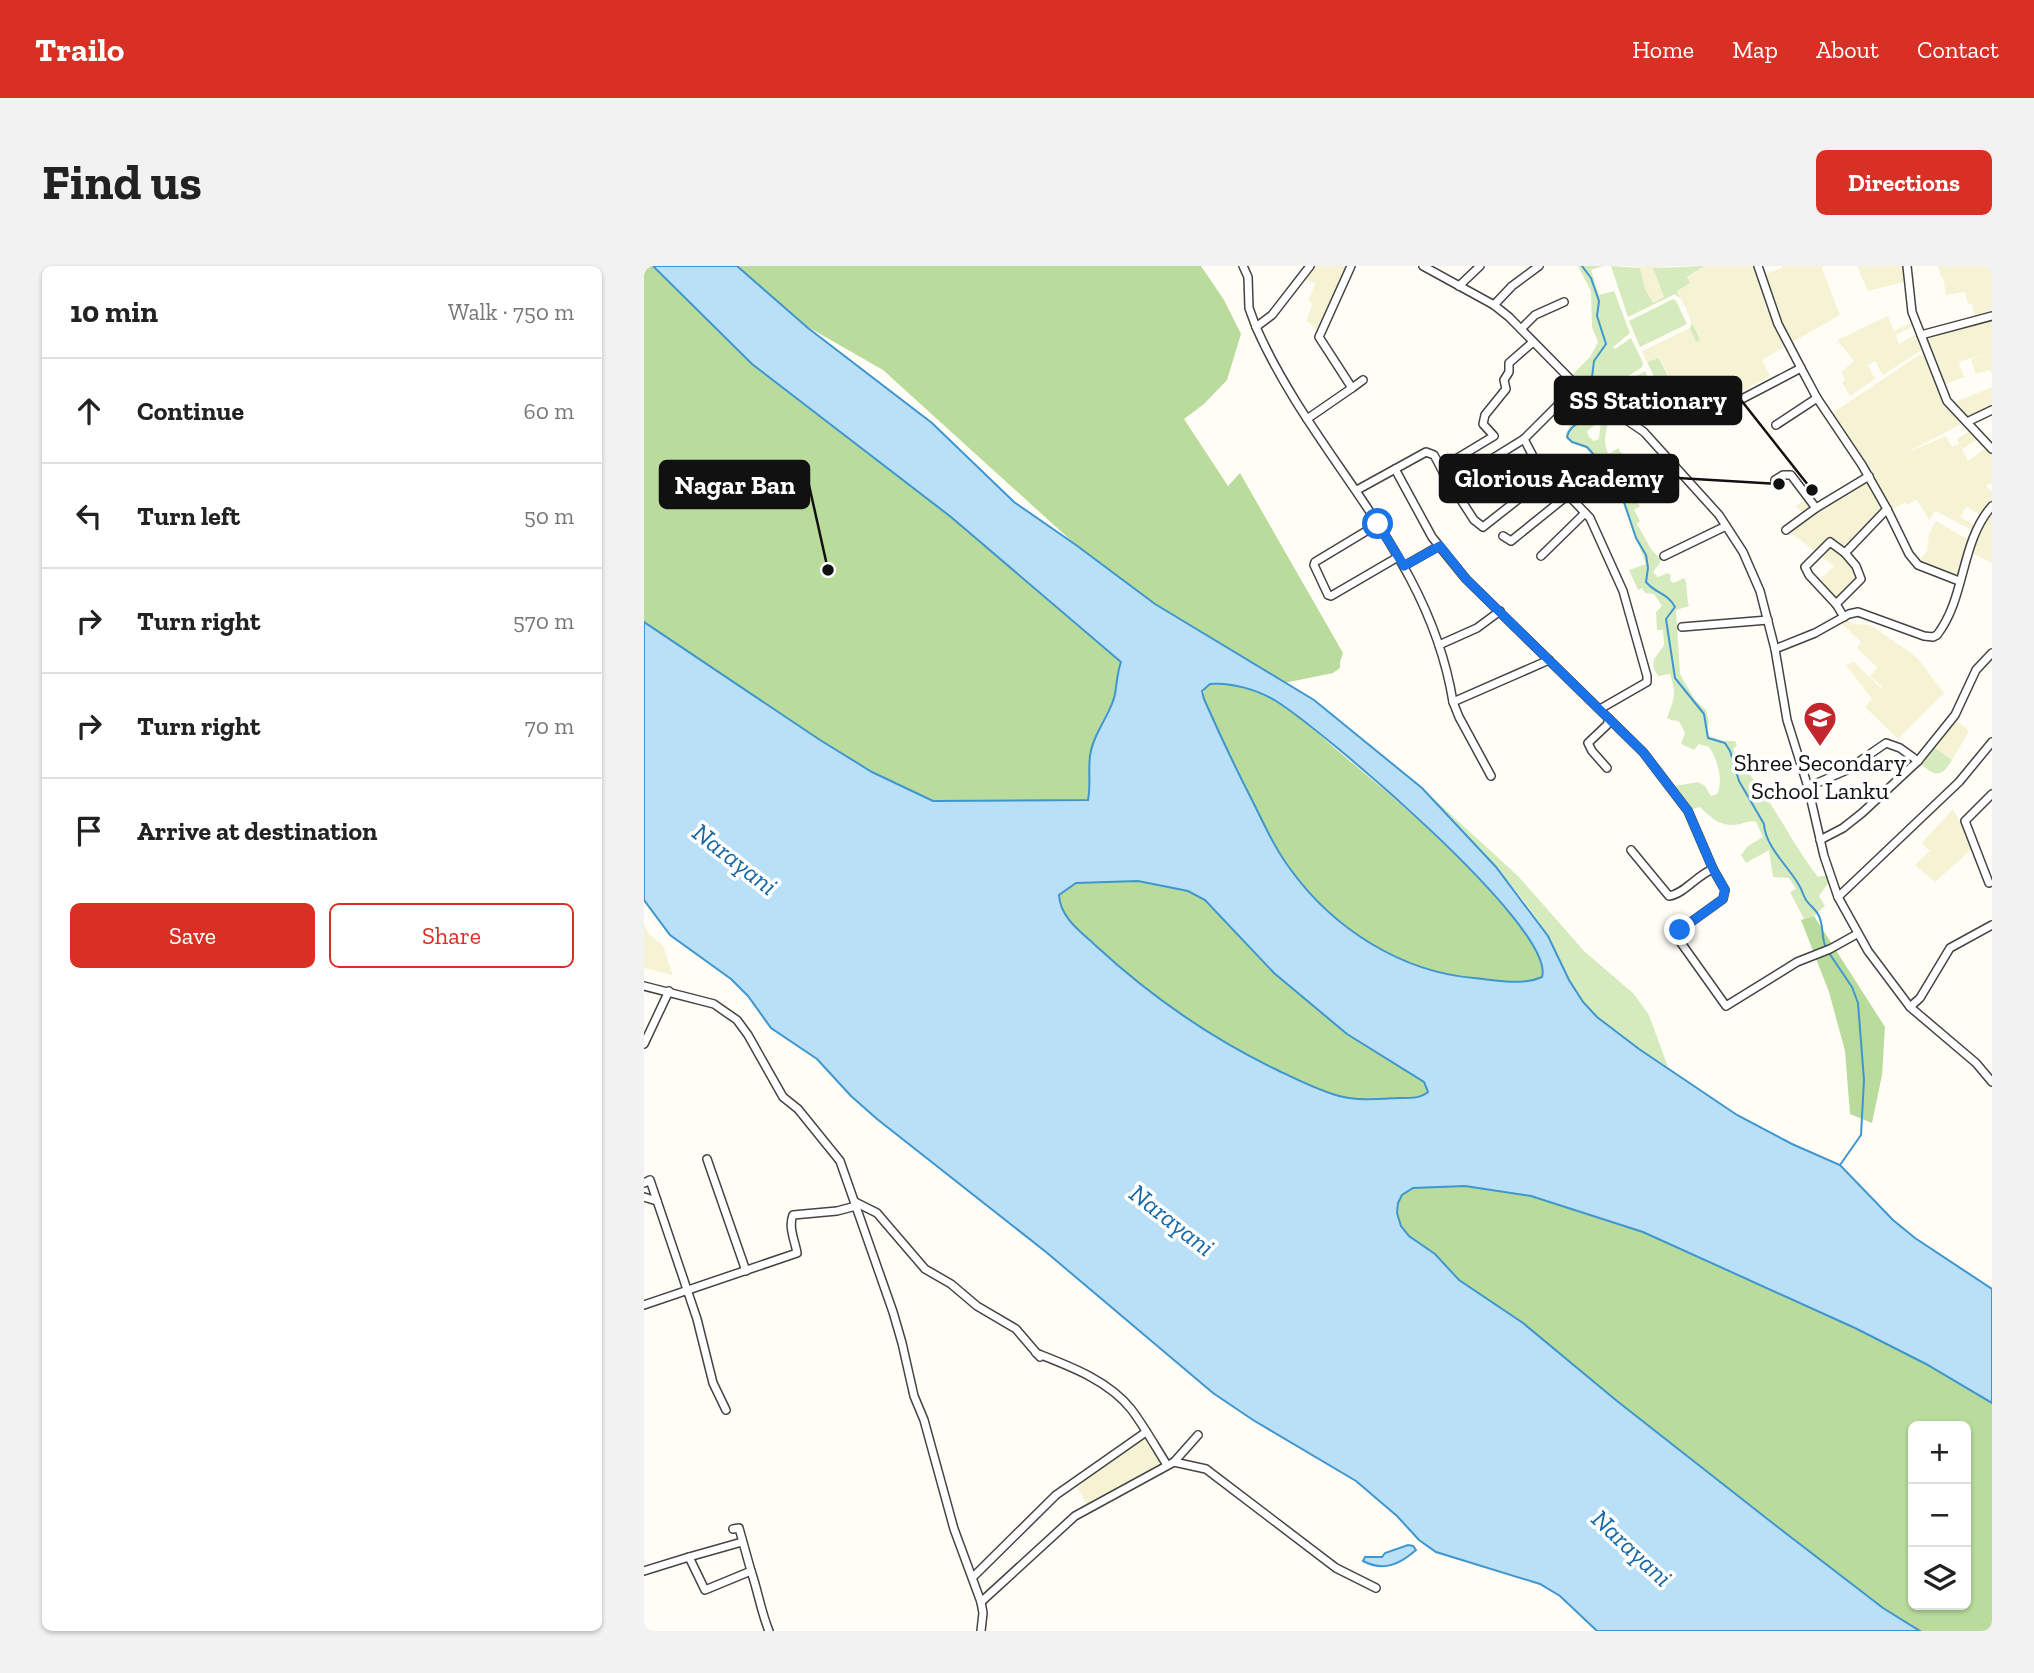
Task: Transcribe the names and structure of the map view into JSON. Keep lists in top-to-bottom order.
{
  "water": ["Narayani"],
  "places": {
    "other": ["Glorious Academy", "SS Stationary", "Nagar Ban"],
    "school or university": ["Shree Secondary School Lanku"]
  },
  "page": {
    "header": "Trailo",
    "nav": [
      "Home",
      "Map",
      "About",
      "Contact"
    ],
    "buttons": [
      "Directions",
      ["Save", "Share"]
    ],
    "title": "Find us",
    "heading": ["10 min", "Walk · 750 m"],
    "list": [
      ["Continue", "60 m"],
      ["Turn left", "50 m"],
      ["Turn right", "570 m"],
      ["Turn right", "70 m"],
      "Arrive at destination"
    ],
    "map_buttons": ["+", "−"]
  }
}
